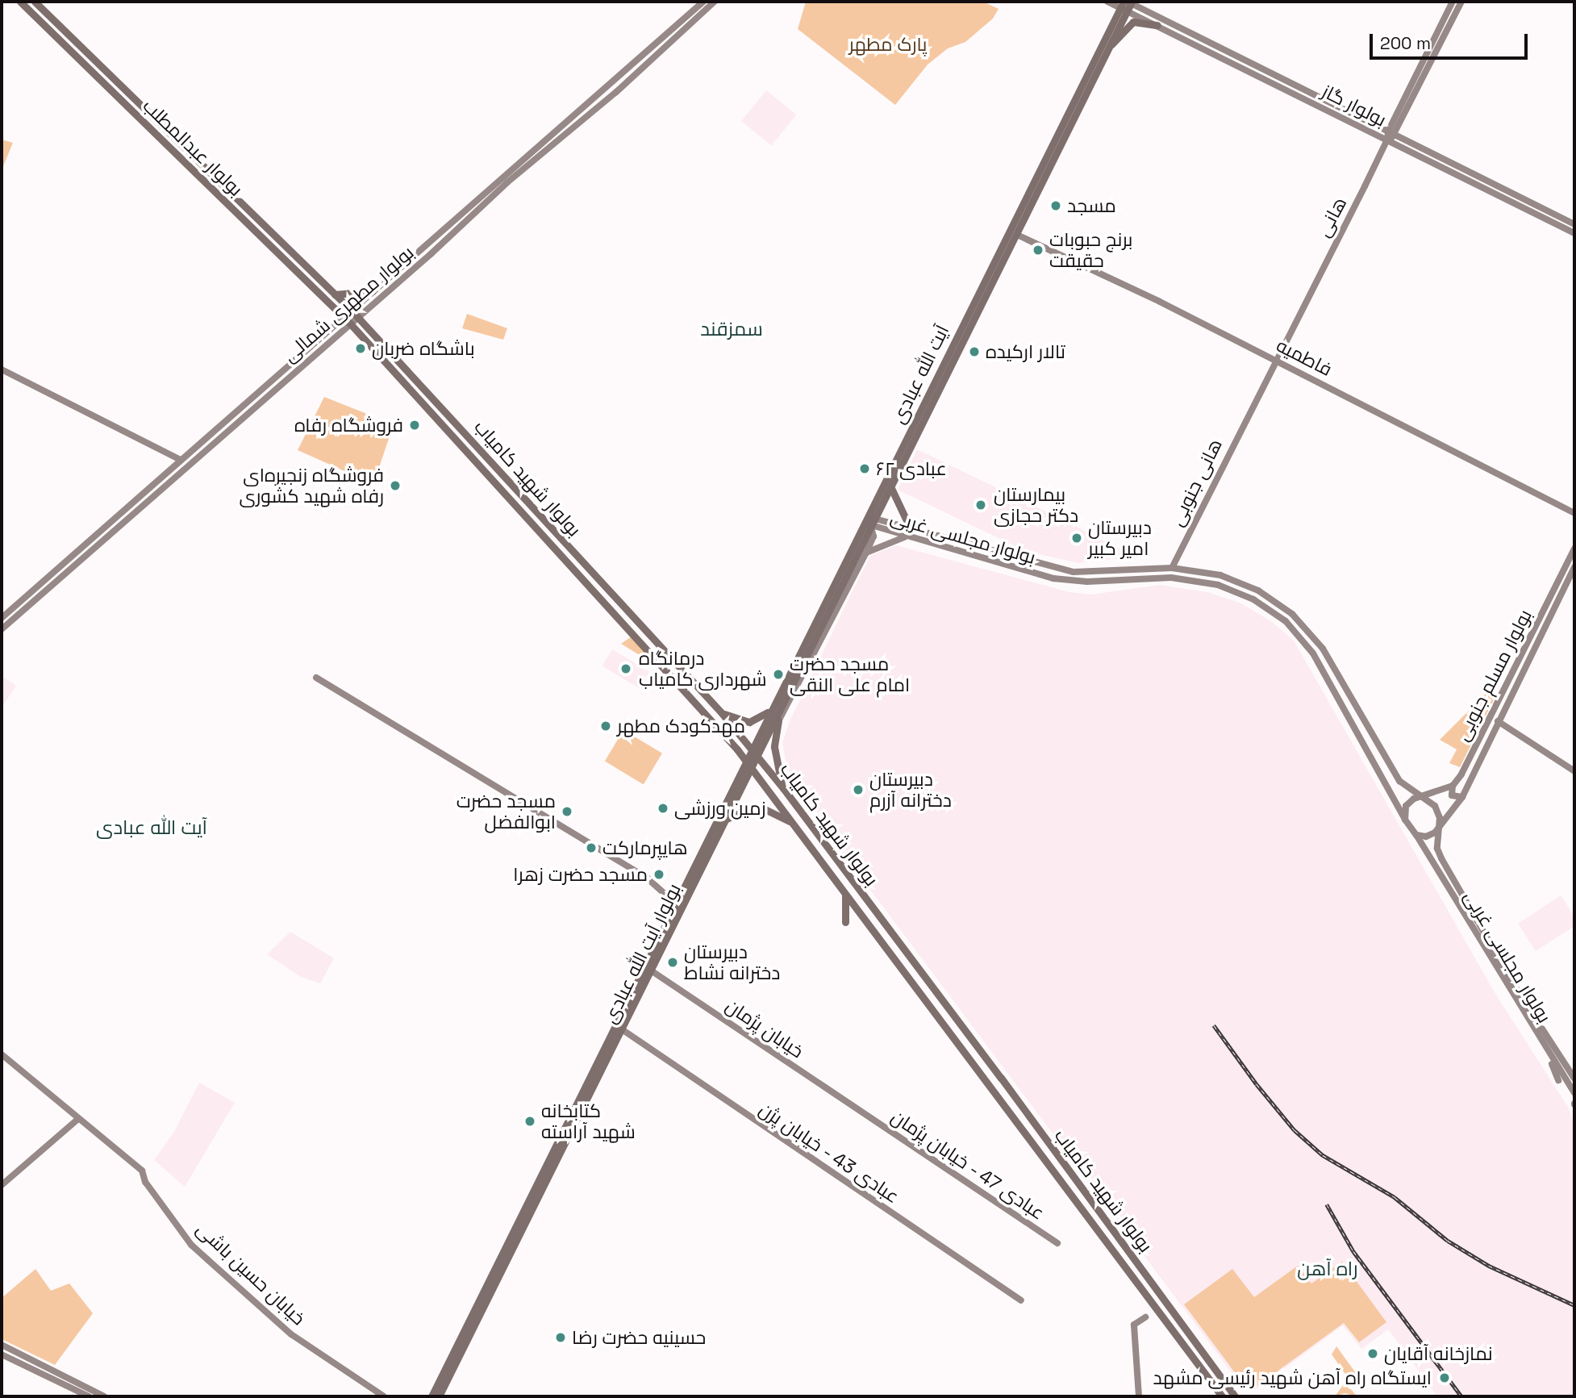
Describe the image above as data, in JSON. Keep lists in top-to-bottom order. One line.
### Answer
{"streets":{"main road":["بولوار گاز","بولوار عبدالمطلب","هانی","بولوار مطهری شمالی","فاطمیه","آیت الله عبادی","بولوار شهید کامیاب","هانی جنوبی","بولوار مجلسی غربی","بولوار مسلم جنوبی","بولوار آیت الله عبادی","خیابان پژمان","عبادی 43 - خیابان پژن","عبادی 47 - خیابان پژمان","خیابان حسین باشی"]},"crossings":[["بولوار گاز","هانی"],["بولوار گاز","آیت الله عبادی"],["بولوار عبدالمطلب","بولوار مطهری شمالی"],["بولوار عبدالمطلب","بولوار شهید کامیاب"],["هانی","فاطمیه"],["هانی","هانی جنوبی"],["بولوار مطهری شمالی","بولوار شهید کامیاب"],["فاطمیه","آیت الله عبادی"],["فاطمیه","هانی جنوبی"],["آیت الله عبادی","بولوار شهید کامیاب"],["آیت الله عبادی","بولوار مجلسی غربی"],["آیت الله عبادی","بولوار آیت الله عبادی"],["بولوار شهید کامیاب","بولوار آیت الله عبادی"],["هانی جنوبی","بولوار مجلسی غربی"],["بولوار مجلسی غربی","بولوار مسلم جنوبی"],["بولوار مجلسی غربی","بولوار آیت الله عبادی"],["بولوار آیت الله عبادی","خیابان پژمان"],["بولوار آیت الله عبادی","عبادی 43 - خیابان پژن"],["خیابان پژمان","عبادی 47 - خیابان پژمان"]],"districts":["سمزقند","آیت الله عبادی","راه آهن"],"parks":["پارک مطهر"],"places":["مسجد","برنج حبوبات حقیقت","باشگاه ضربان","تالار ارکیده","فروشگاه رفاه","عبادی ۶۲","فروشگاه زنجیره‌ای رفاه شهید کشوری","بیمارستان دکتر حجازی","دبیرستان امیر کبیر","درمانگاه شهرداری کامیاب","مسجد حضرت امام علی النقی","مهدکودک مطهر","دبیرستان دخترانه آزرم","زمین ورزشی","مسجد حضرت ابوالفضل","هایپرمارکت","مسجد حضرت زهرا","دبیرستان دخترانه نشاط","کتابخانه شهید آراسته","حسینیه حضرت رضا","نمازخانه آقایان","ایستگاه راه آهن شهید رئیسی مشهد"],"scale_bar":"200 m"}
